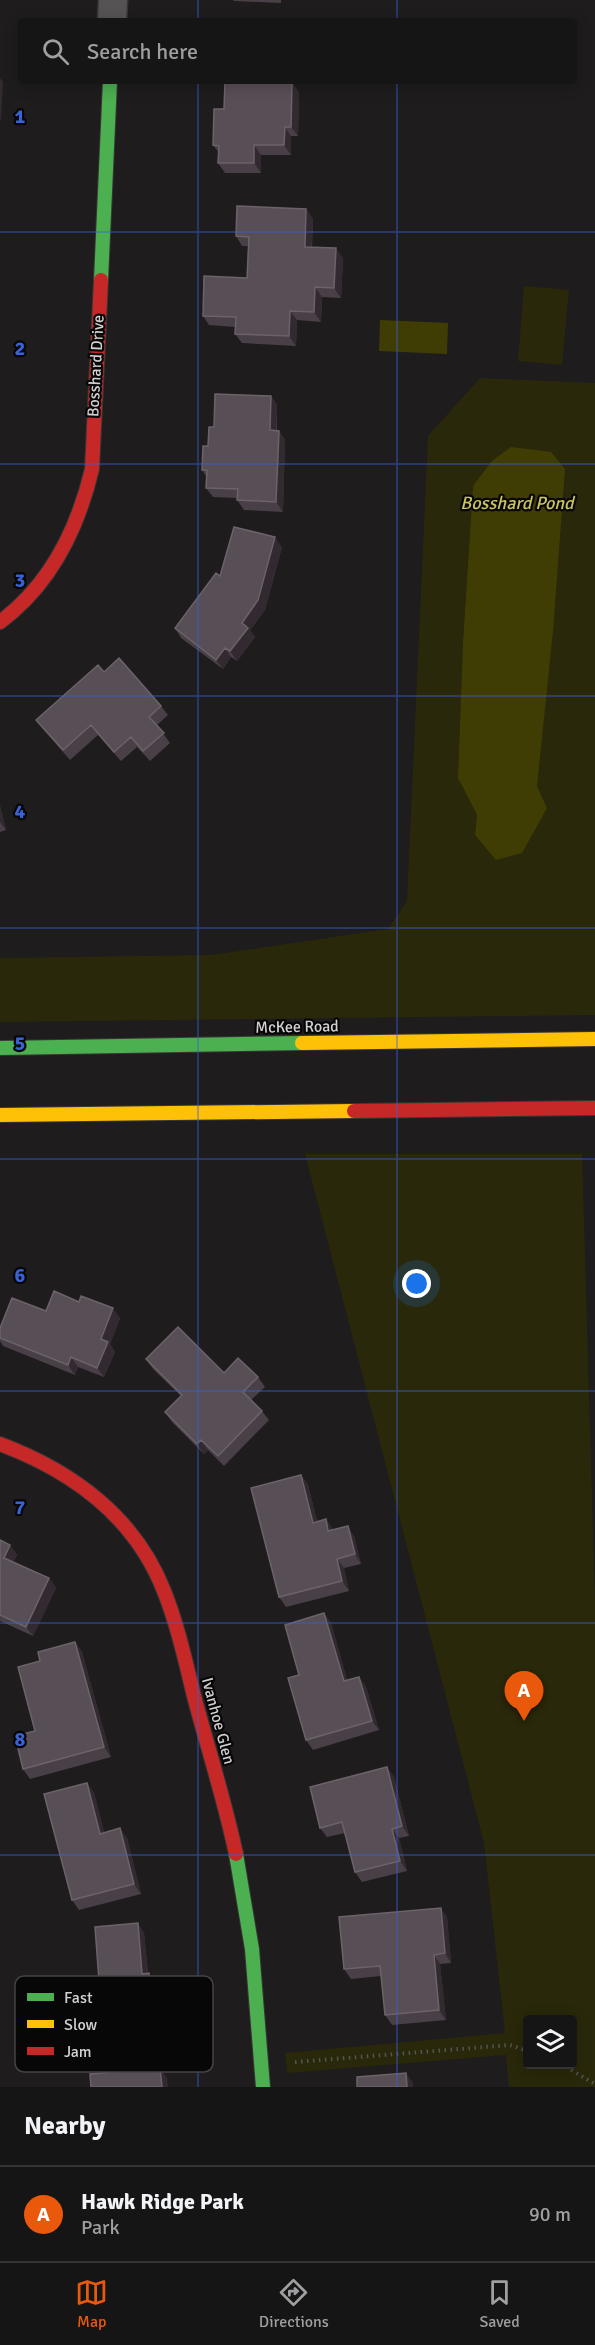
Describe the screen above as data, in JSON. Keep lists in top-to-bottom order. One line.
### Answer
{"streets":{"street":["Bosshard Drive","McKee Road","Ivanhoe Glen"]},"water":["Bosshard Pond"],"legend":["Fast","Slow","Jam"],"page":{"search":"Search here","pins":"A","heading":"Nearby","list":[{"mark":"A","name":"Hawk Ridge Park","note":"Park","value":"90 m"}],"nav":["Map","Directions","Saved"]},"grid":{"rows":["1","2","3","4","5","6","7","8"]}}
